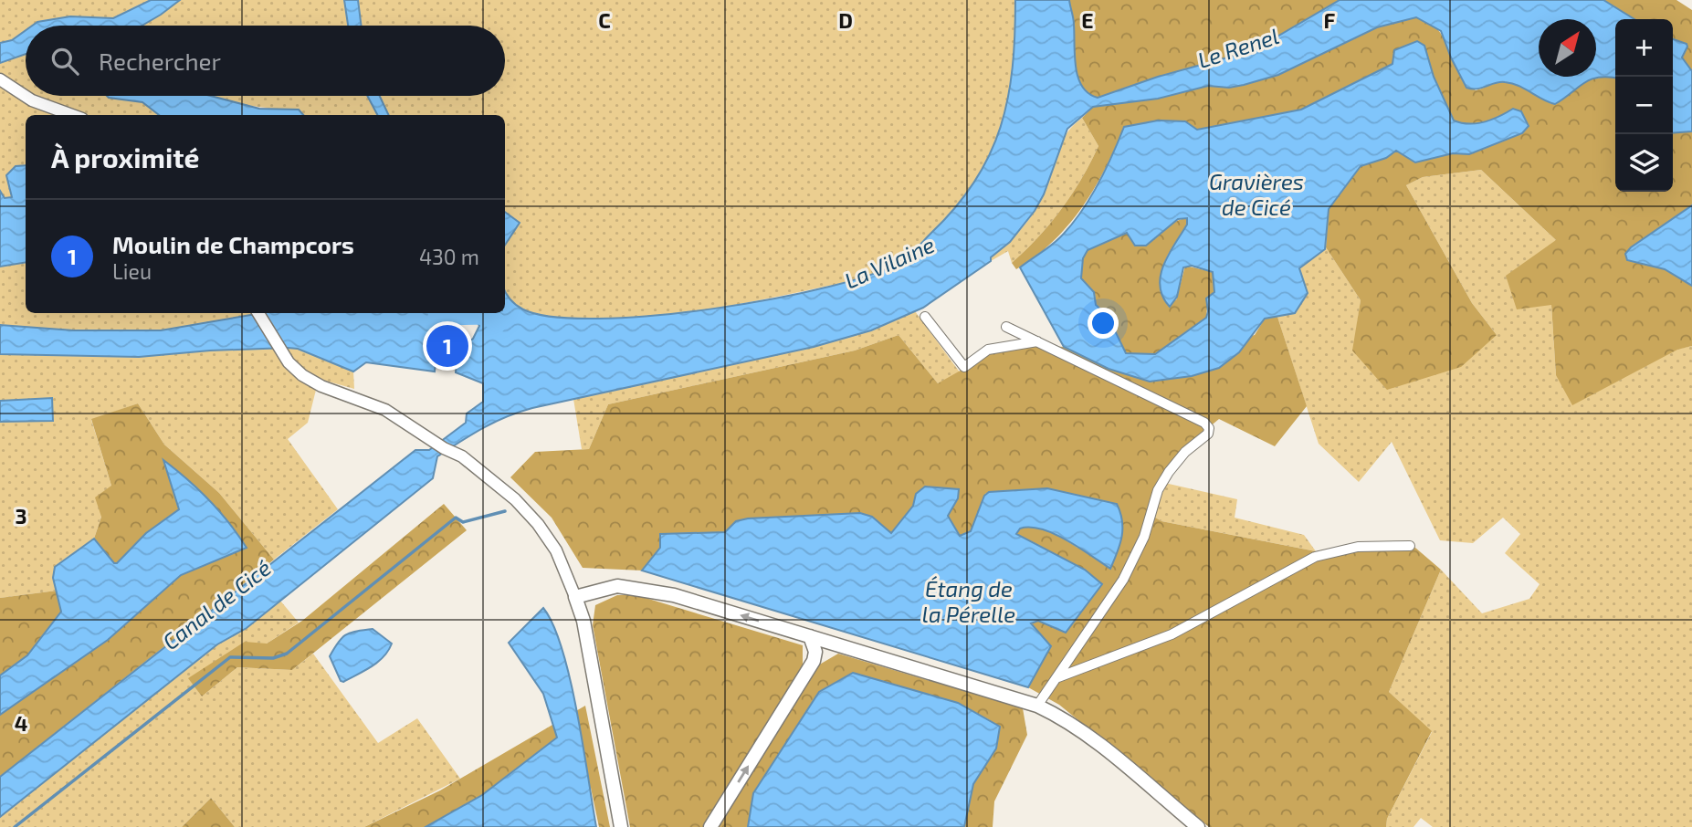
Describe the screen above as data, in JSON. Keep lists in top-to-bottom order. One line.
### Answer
{"water":["Le Renel","Gravières de Cicé","La Vilaine","Étang de la Pérelle","Canal de Cicé"],"north":"top right","page":{"map_buttons":["+","−"],"search":"Rechercher","heading":"À proximité","list":[{"mark":"1","name":"Moulin de Champcors","note":"Lieu","value":"430 m"}],"pins":"1"},"grid":{"columns":["C","D","E","F"],"rows":["3","4"]}}
